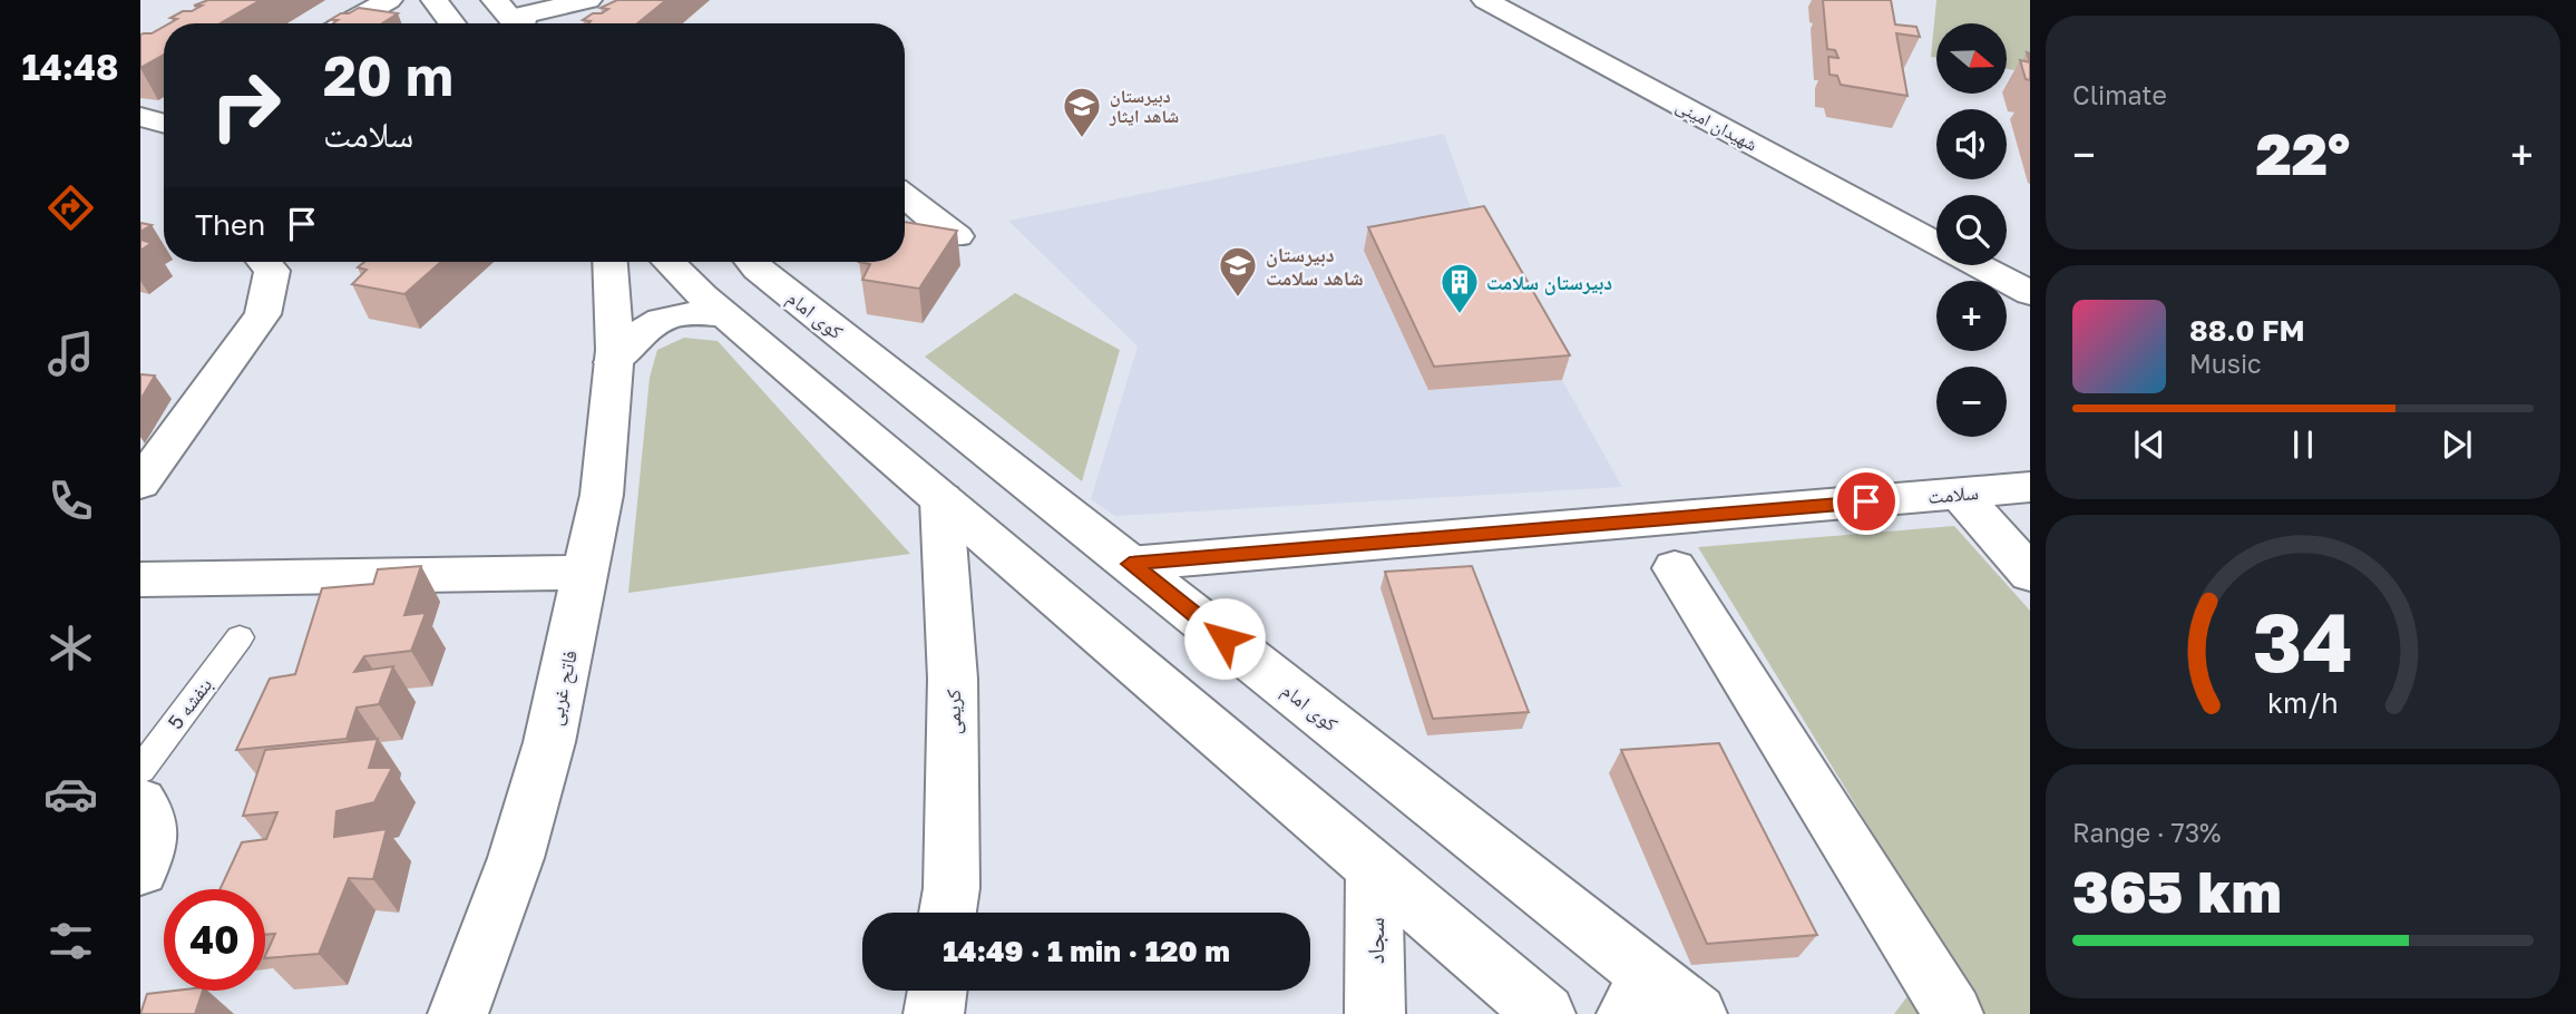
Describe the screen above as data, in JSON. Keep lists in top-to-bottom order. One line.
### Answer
{"streets":{"street":["شهیدان امینی","کوی امام","سلامت","فاتح غربی","کریمی","سجاد"],"lane":["بنفشه 5"]},"crossings":[["کوی امام","سلامت"]],"places":{"school or university":["دبیرستان شاهد ایثار","دبیرستان شاهد سلامت"],"building":["دبیرستان سلامت"]},"north":"right","page":{"tabs":"14:48","tile":["Climate",["Range · 73%","365 km"]],"map_buttons":["+","−"],"turn":["20 m","سلامت"],"heat":["−","22°","+"],"then":"Then","song":["88.0 FM","Music"],"limit":"40","trip":"14:49 · 1 min · 120 m","gauge":["34","km/h"]}}
